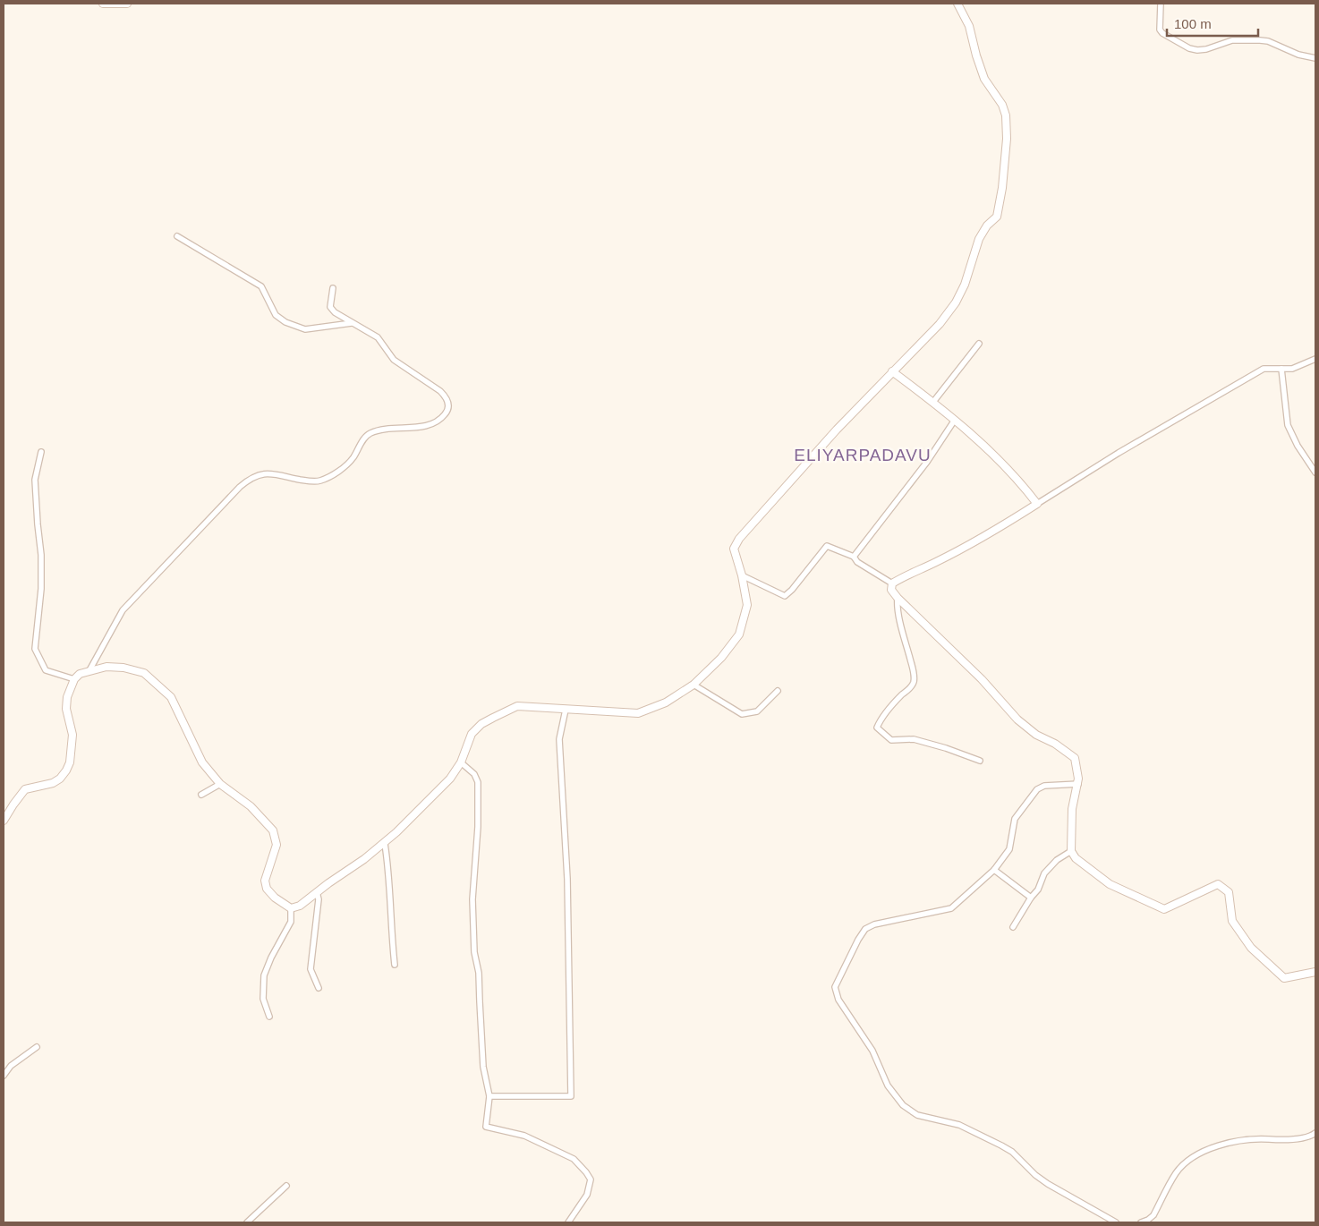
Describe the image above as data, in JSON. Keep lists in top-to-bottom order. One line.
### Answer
{"districts":["ELIYARPADAVU"],"scale_bar":"100 m"}
